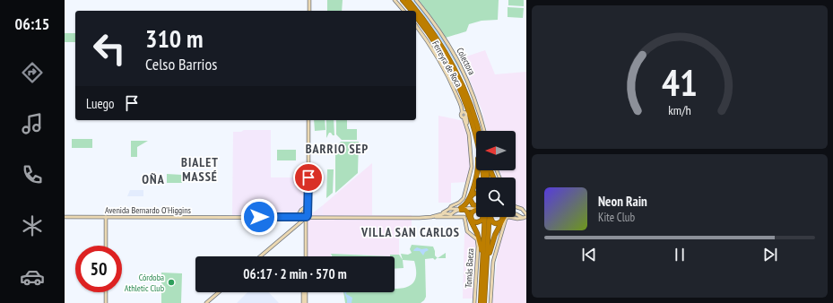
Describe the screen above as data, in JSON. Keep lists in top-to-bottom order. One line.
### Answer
{"streets":{"main road":["Colectora","Ferreyra de Roca","Avenida Bernardo O'Higgins","Tomás Baeza"]},"crossings":[["Ferreyra de Roca","Avenida Bernardo O'Higgins"],["Ferreyra de Roca","Tomás Baeza"],["Avenida Bernardo O'Higgins","Tomás Baeza"]],"districts":["BARRIO SEP","BIALET MASSÉ","OÑA","VILLA SAN CARLOS"],"places":["Córdoba Athletic Club"],"north":"left","page":{"tabs":"06:15","turn":["310 m","Celso Barrios"],"then":"Luego","song":["Neon Rain","Kite Club"],"limit":"50","trip":"06:17 · 2 min · 570 m","gauge":["41","km/h"]}}
